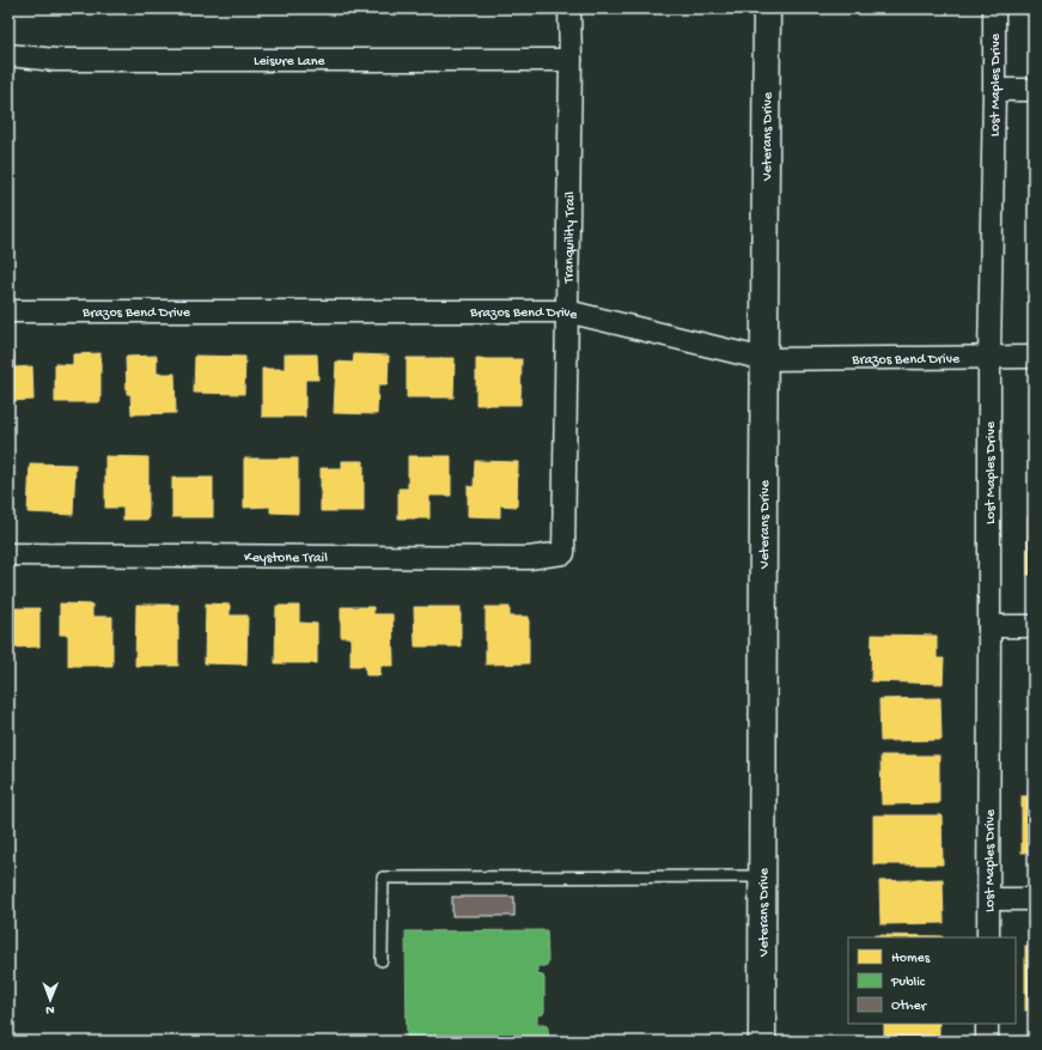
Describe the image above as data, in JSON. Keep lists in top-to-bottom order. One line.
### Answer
{"streets":{"street":["Leisure Lane","Lost Maples Drive","Veterans Drive","Tranquility Trail","Brazos Bend Drive","Keystone Trail"]},"crossings":[["Leisure Lane","Tranquility Trail"],["Lost Maples Drive","Brazos Bend Drive"],["Veterans Drive","Brazos Bend Drive"],["Tranquility Trail","Brazos Bend Drive"],["Tranquility Trail","Keystone Trail"]],"legend":["Homes","Public","Other"],"north":"bottom"}
